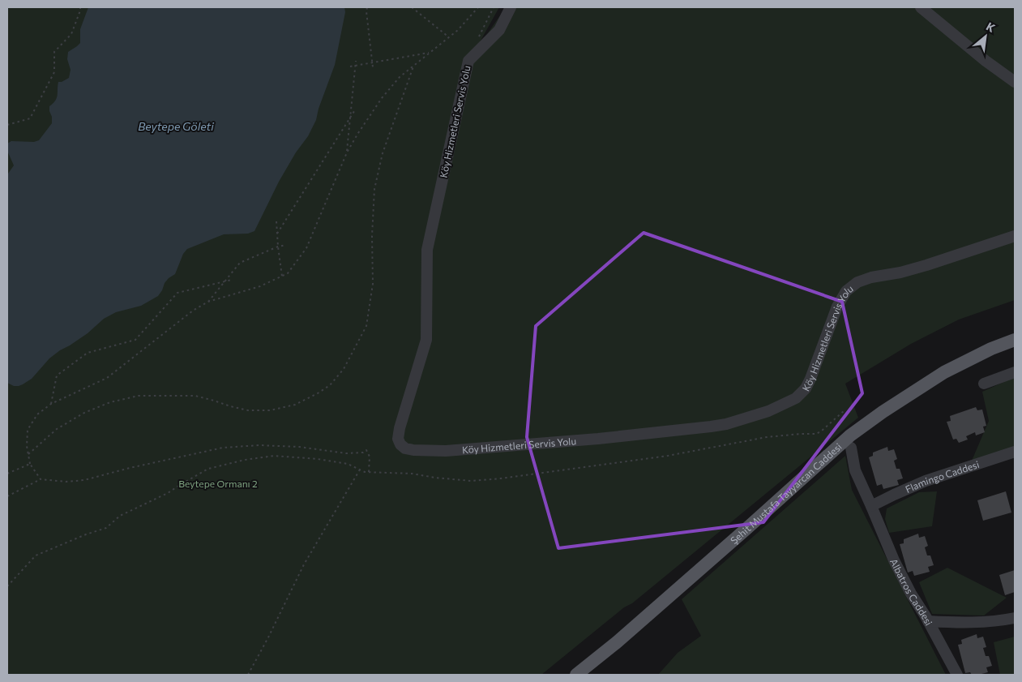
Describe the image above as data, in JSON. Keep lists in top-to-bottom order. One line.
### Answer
{"streets":{"main road":["Şehit Mustafa Tayyarcan Caddesi"],"street":["Köy Hizmetleri Servis Yolu","Flamingo Caddesi","Albatros Caddesi"]},"crossings":[["Flamingo Caddesi","Albatros Caddesi"]],"water":["Beytepe Göleti"],"parks":["Beytepe Ormanı 2"],"north":"top right"}
